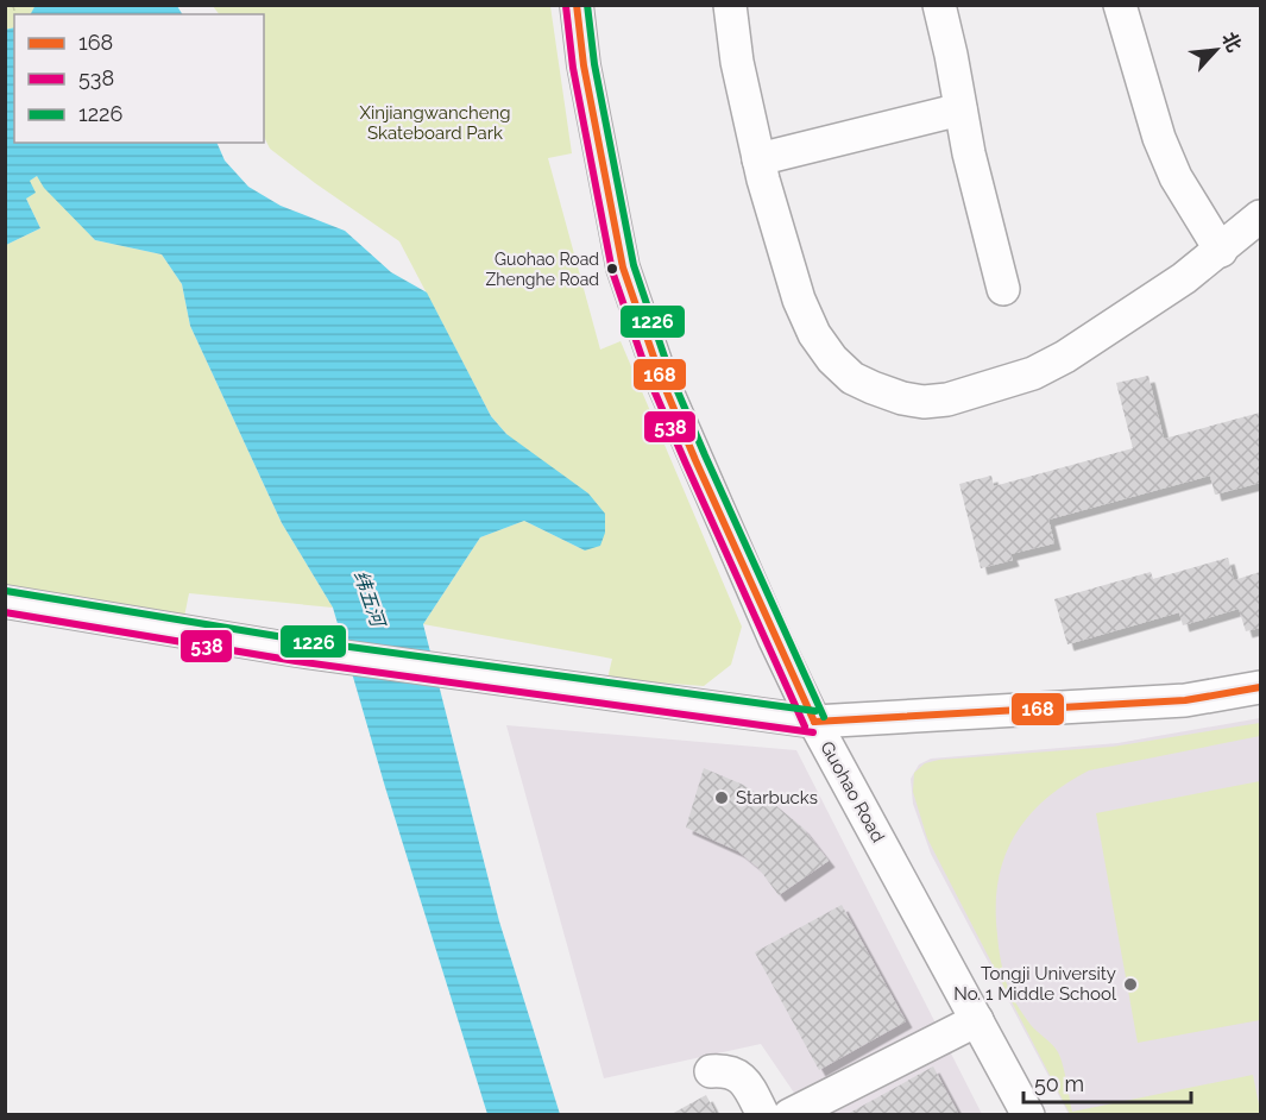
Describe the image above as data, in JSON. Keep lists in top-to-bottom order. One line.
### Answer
{"streets":{"street":["Guohao Road"]},"water":["纬五河"],"parks":["Xinjiangwancheng Skateboard Park"],"places":["Guohao Road Zhenghe Road","Starbucks","Tongji University No. 1 Middle School"],"lines":["transit line 168","transit line 1226","transit line 538"],"legend":["168","538","1226"],"scale_bar":"50 m","north":"top right"}
